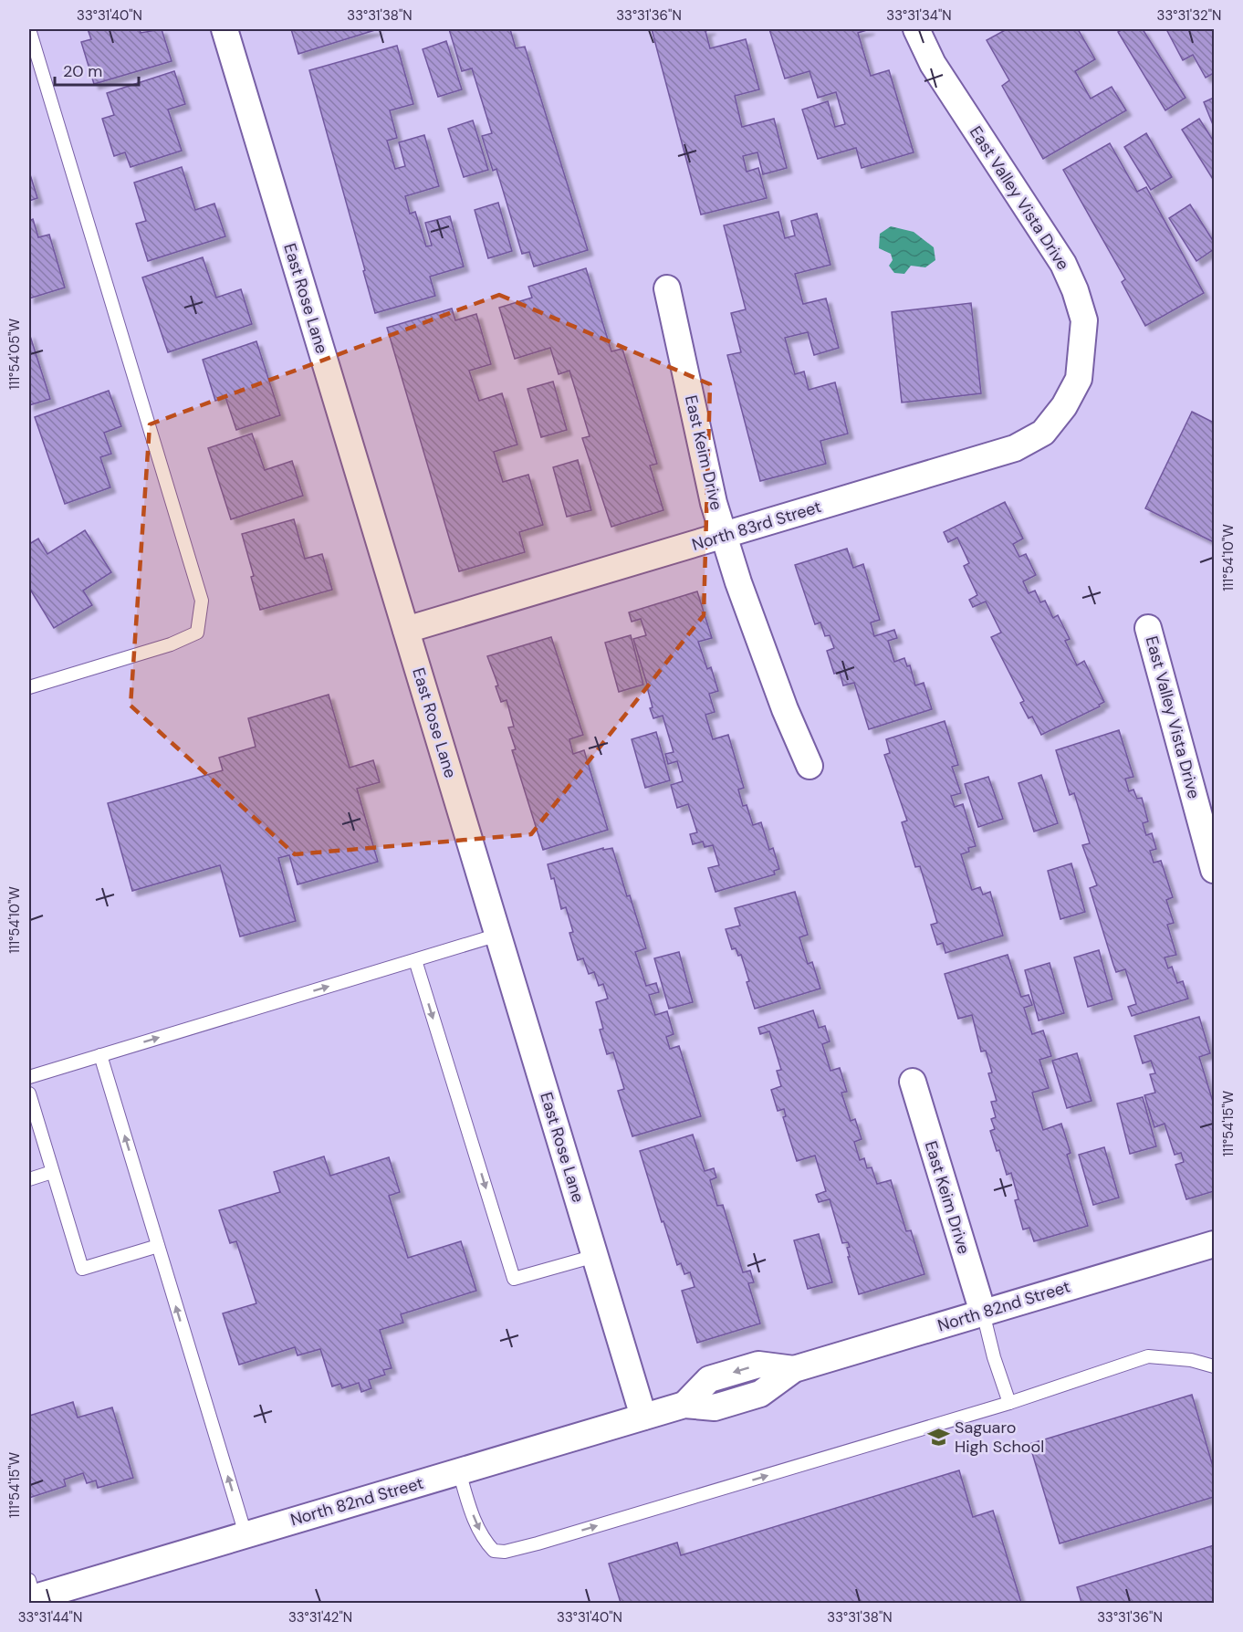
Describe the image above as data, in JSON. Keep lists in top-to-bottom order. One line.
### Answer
{"streets":{"street":["East Valley Vista Drive","East Rose Lane","East Keim Drive","North 83rd Street","North 82nd Street"]},"crossings":[["East Valley Vista Drive","North 83rd Street"],["East Rose Lane","North 83rd Street"],["East Rose Lane","North 82nd Street"],["East Keim Drive","North 83rd Street"],["East Keim Drive","North 82nd Street"]],"places":{"school or university":["Saguaro High School"]},"scale_bar":"20 m","coordinates":["33°31'40\"N","33°31'38\"N","33°31'36\"N","33°31'34\"N","33°31'32\"N","111°54'05\"W","111°54'10\"W","111°54'15\"W","33°31'44\"N","33°31'42\"N"]}
